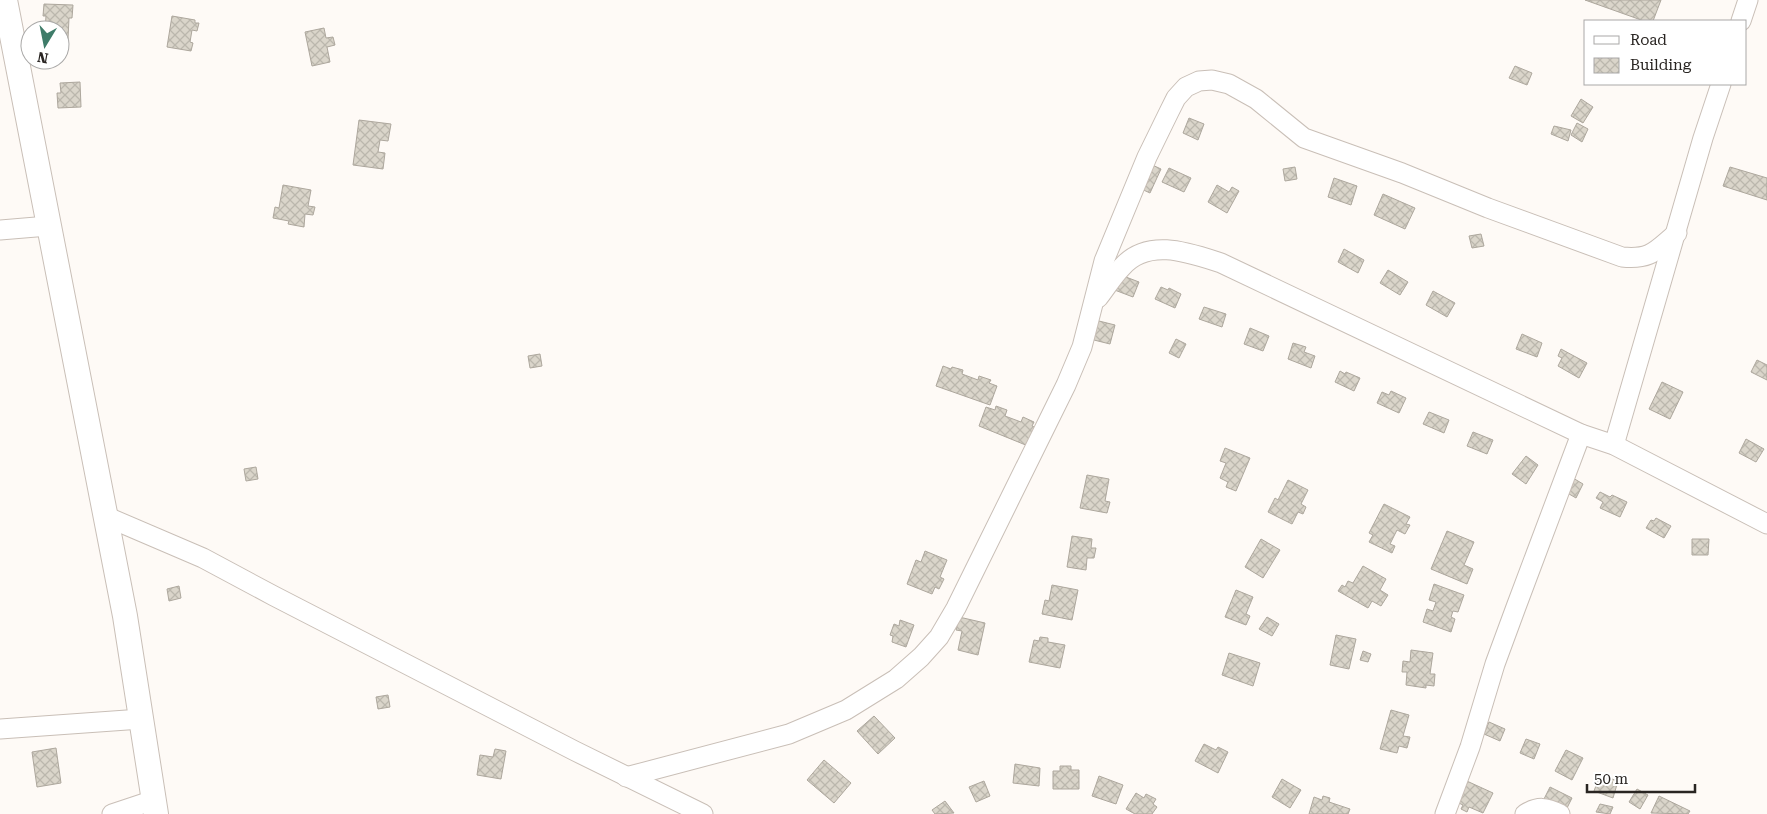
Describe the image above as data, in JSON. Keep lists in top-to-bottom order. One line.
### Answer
{"legend":["Road","Building"],"scale_bar":"50 m","north":"bottom"}
